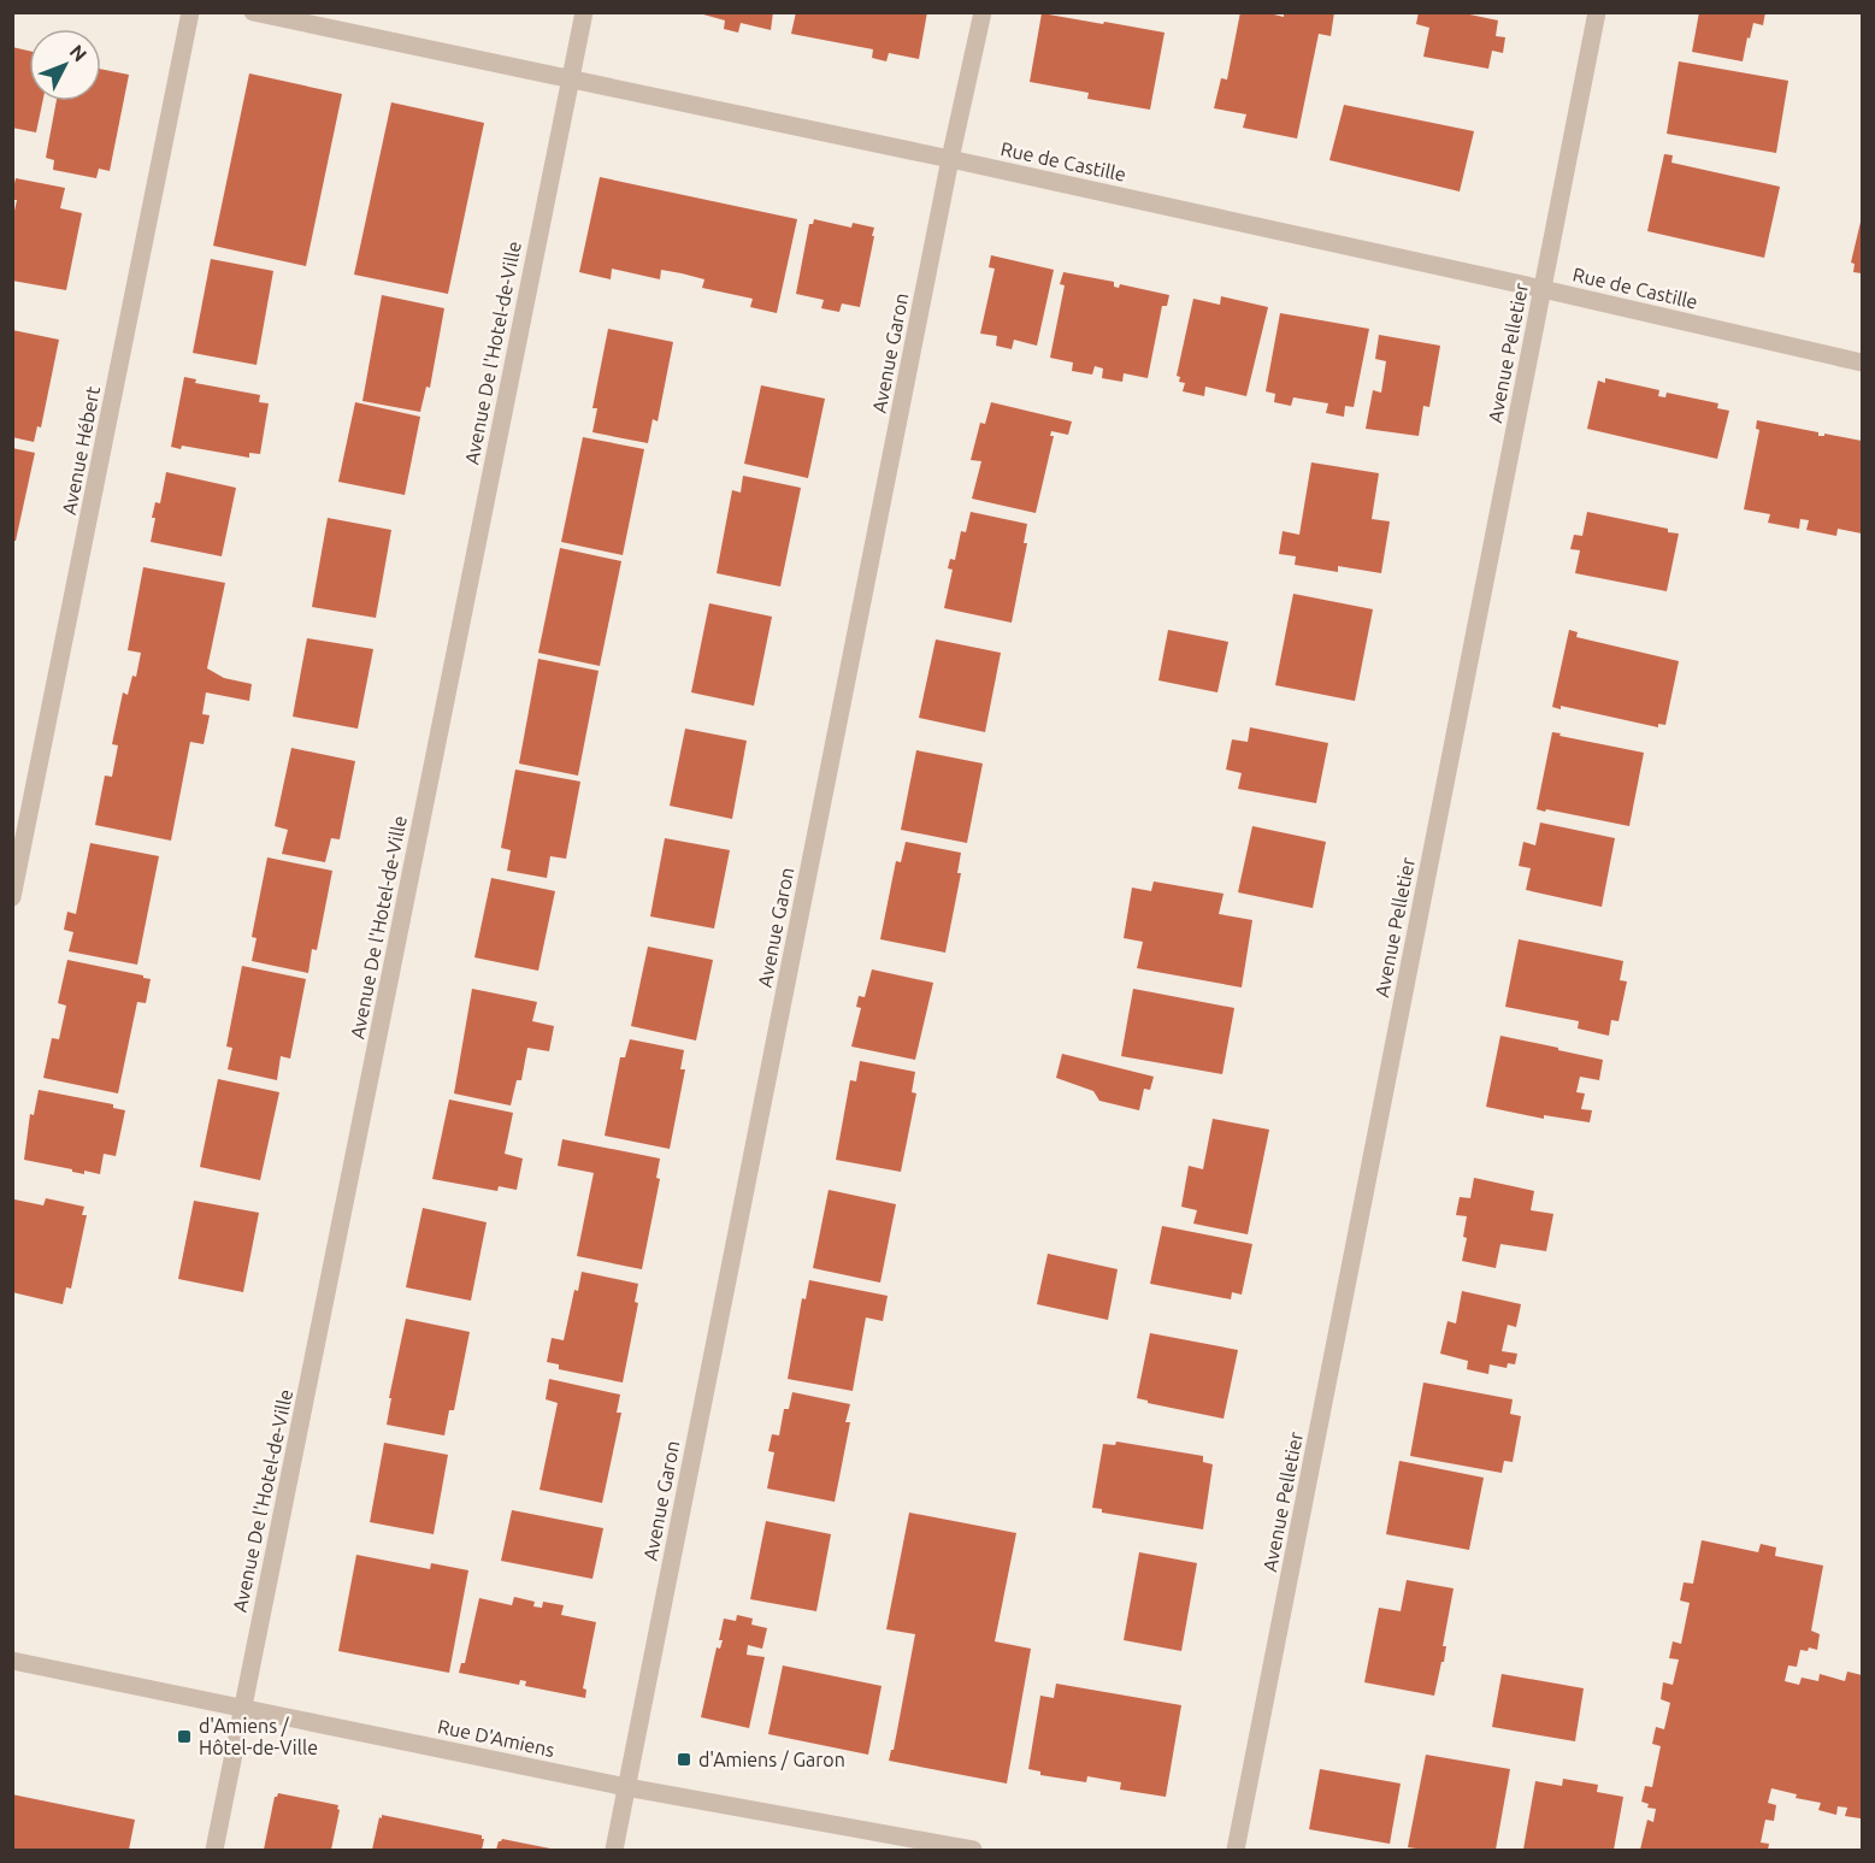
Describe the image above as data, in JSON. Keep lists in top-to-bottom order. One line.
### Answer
{"streets":{"street":["Rue de Castille","Avenue De l'Hotel-de-Ville","Avenue Garon","Avenue Pelletier","Avenue Hébert","Rue D'Amiens"]},"crossings":[["Rue de Castille","Avenue De l'Hotel-de-Ville"],["Rue de Castille","Avenue Garon"],["Rue de Castille","Avenue Pelletier"],["Avenue De l'Hotel-de-Ville","Rue D'Amiens"],["Avenue Garon","Rue D'Amiens"]],"places":{"transit":["d'Amiens / Hôtel-de-Ville","d'Amiens / Garon"]},"north":"top right"}
